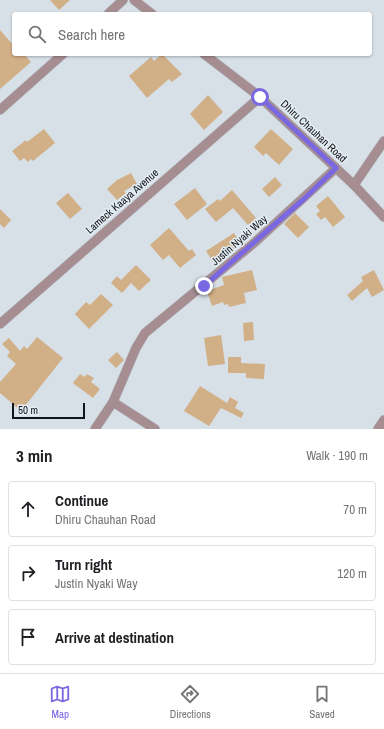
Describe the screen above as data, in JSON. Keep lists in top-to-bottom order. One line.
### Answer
{"streets":{"street":["Dhiru Chauhan Road","Lameck Kaaya Avenue","Justin Nyaki Way"]},"crossings":[["Dhiru Chauhan Road","Lameck Kaaya Avenue"],["Dhiru Chauhan Road","Justin Nyaki Way"]],"scale_bar":"50 m","page":{"search":"Search here","scale":"50 m","heading":["3 min","Walk · 190 m"],"list":[["Continue","Dhiru Chauhan Road","70 m"],["Turn right","Justin Nyaki Way","120 m"],"Arrive at destination"],"nav":["Map","Directions","Saved"]}}
